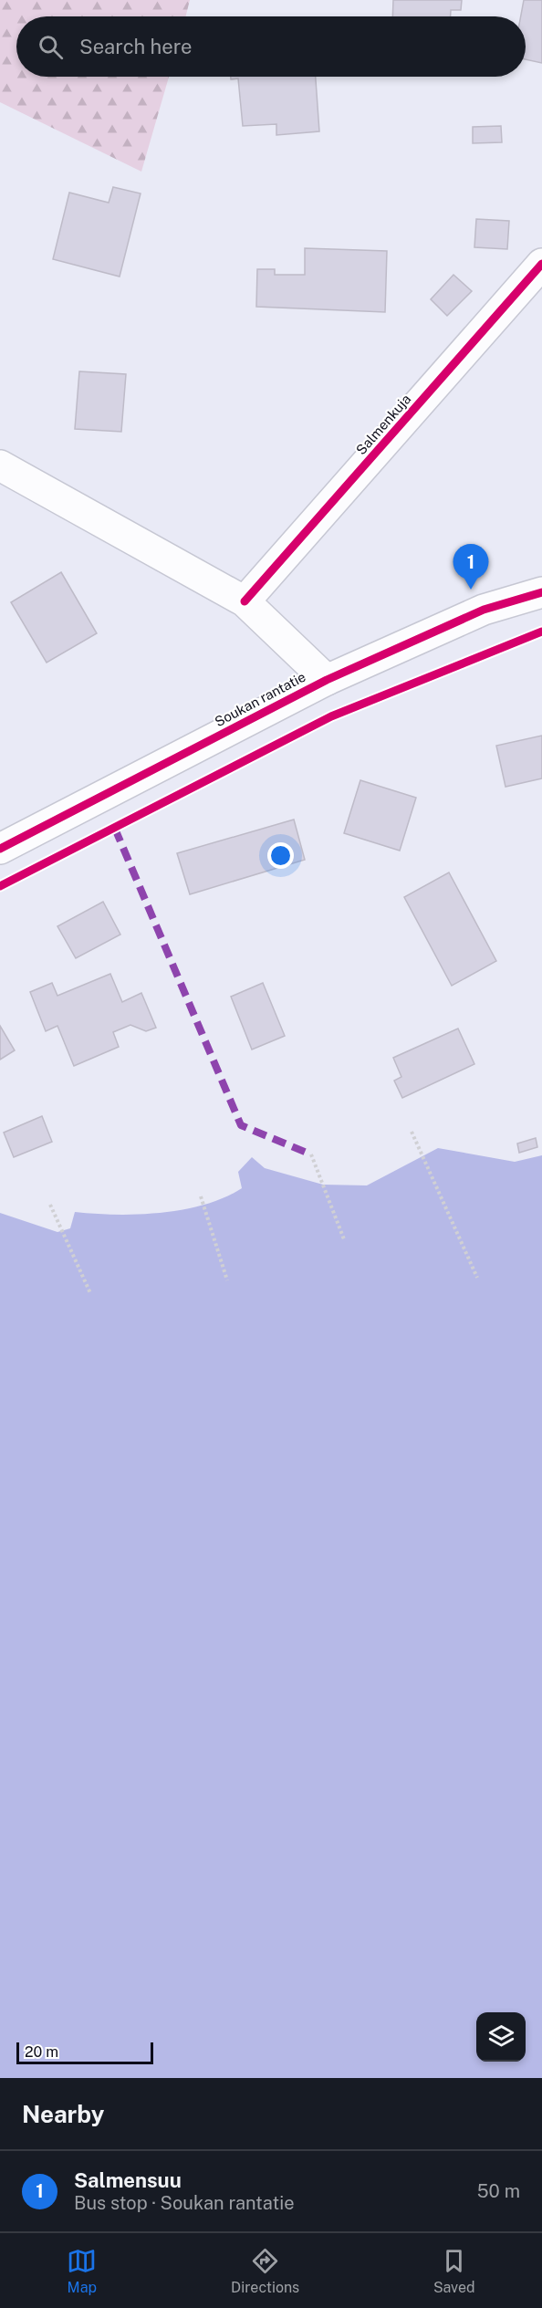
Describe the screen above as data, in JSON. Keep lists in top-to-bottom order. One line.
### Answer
{"streets":{"street":["Salmenkuja","Soukan rantatie"]},"scale_bar":"20 m","page":{"search":"Search here","pins":"1","scale":"20 m","heading":"Nearby","list":[{"mark":"1","name":"Salmensuu","note":"Bus stop · Soukan rantatie","value":"50 m"}],"nav":["Map","Directions","Saved"]}}
